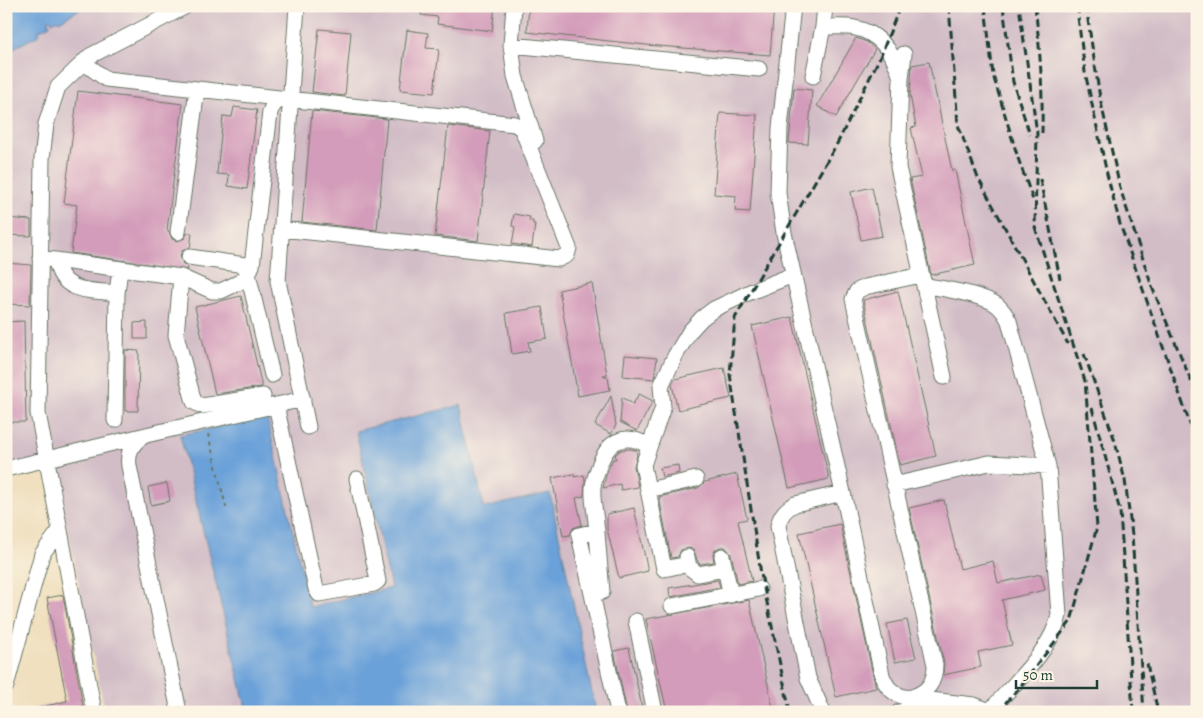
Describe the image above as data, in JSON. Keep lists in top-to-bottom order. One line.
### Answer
{"scale_bar":"50 m"}
